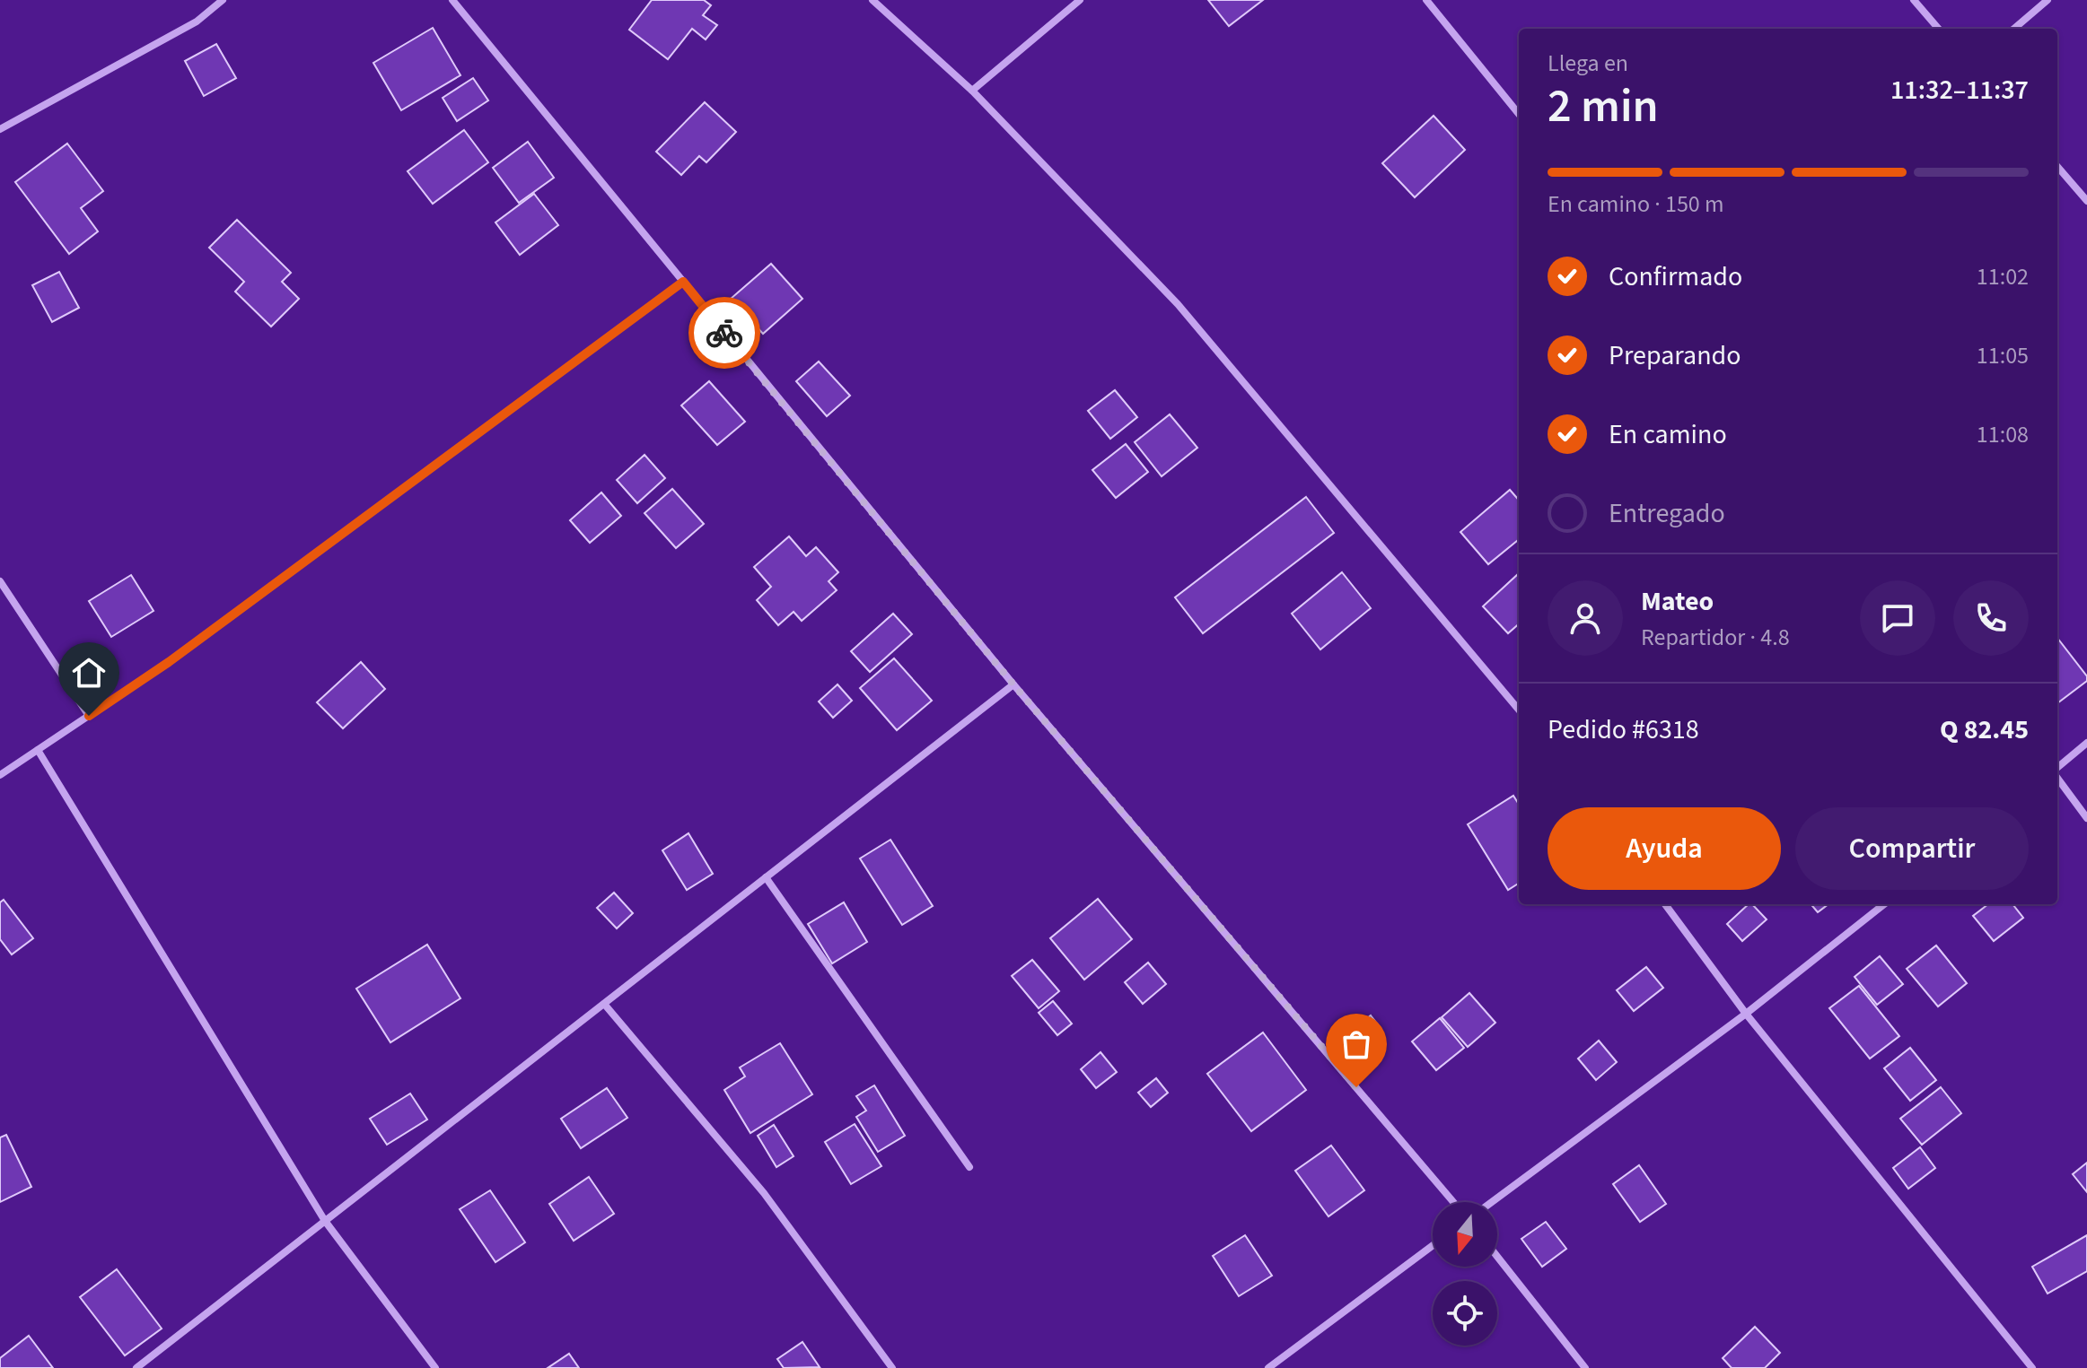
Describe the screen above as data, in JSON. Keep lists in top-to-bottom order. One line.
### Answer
{"north":"bottom","page":{"heading":["2 min","Llega en","11:32–11:37"],"panel":["Mateo","Repartidor · 4.8","Pedido #6318","Q 82.45"],"bar":"En camino · 150 m","list":[["Confirmado","11:02"],["Preparando","11:05"],["En camino","11:08"],"Entregado"],"buttons":["Ayuda","Compartir"]}}
